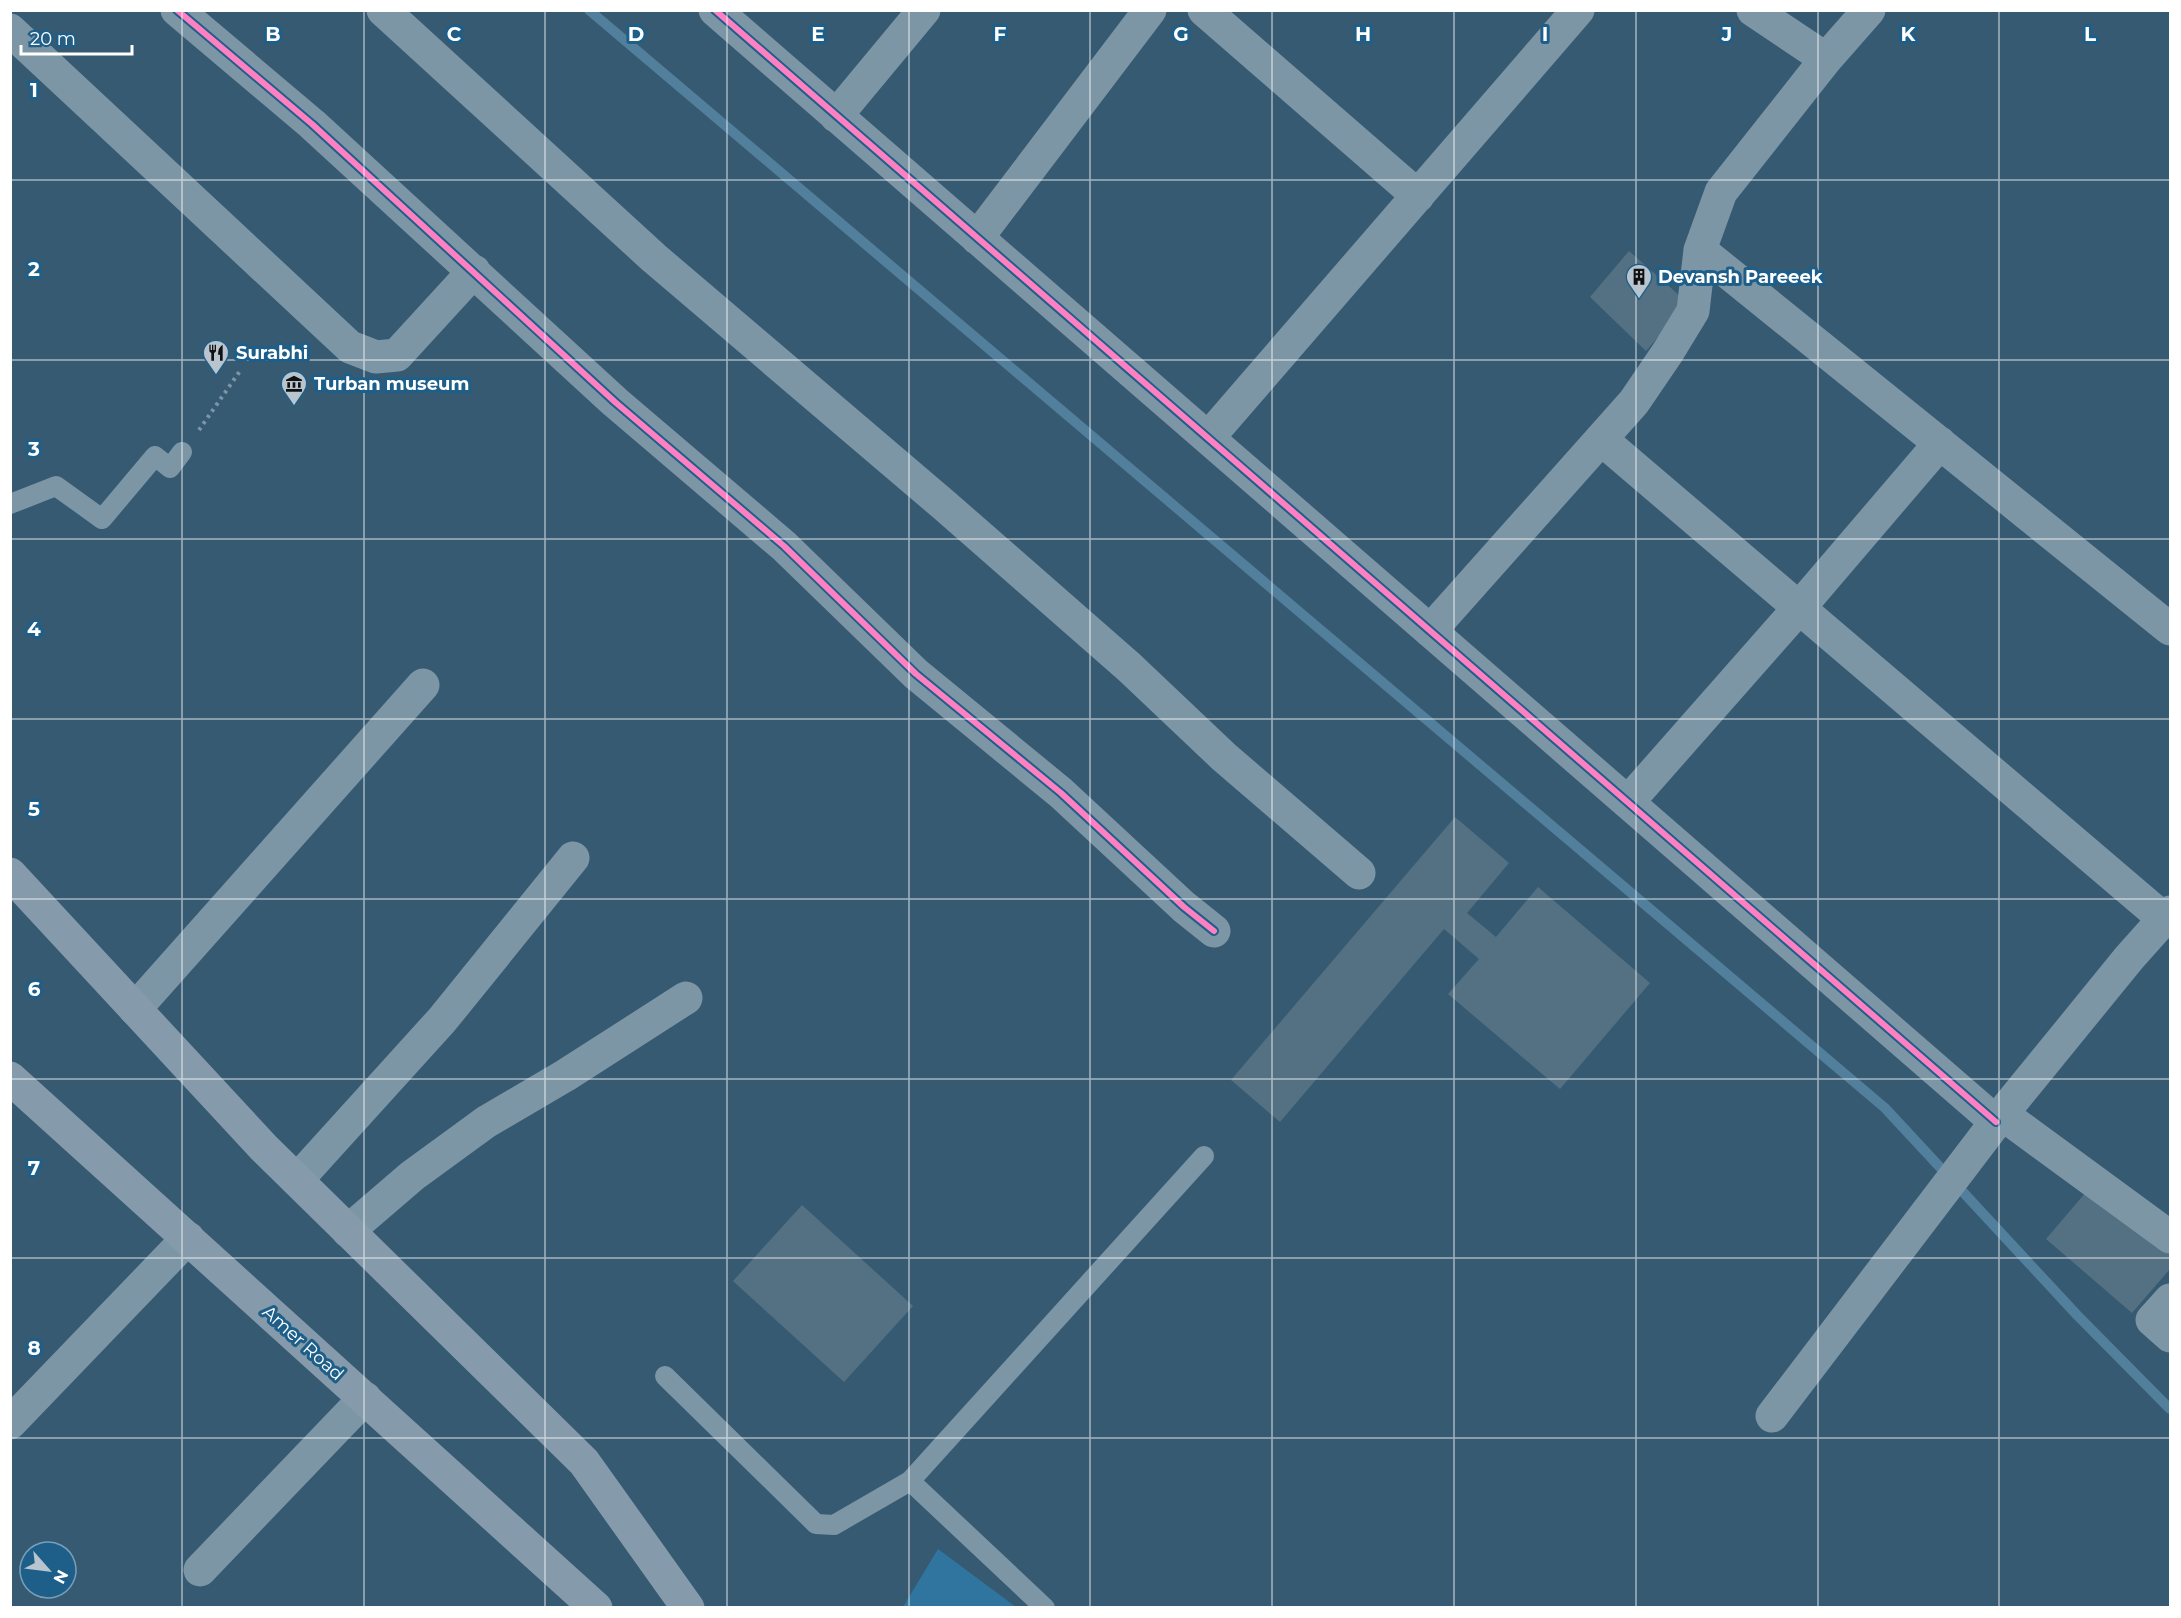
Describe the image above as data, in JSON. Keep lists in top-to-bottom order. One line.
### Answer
{"streets":{"main road":["Amer Road"]},"places":{"building":["Devansh Pareeek"],"restaurant":["Surabhi"],"museum":["Turban museum"]},"scale_bar":"20 m","north":"bottom right","grid":{"columns":["B","C","D","E","F","G","H","I","J","K","L"],"rows":["1","2","3","4","5","6","7","8"]}}
